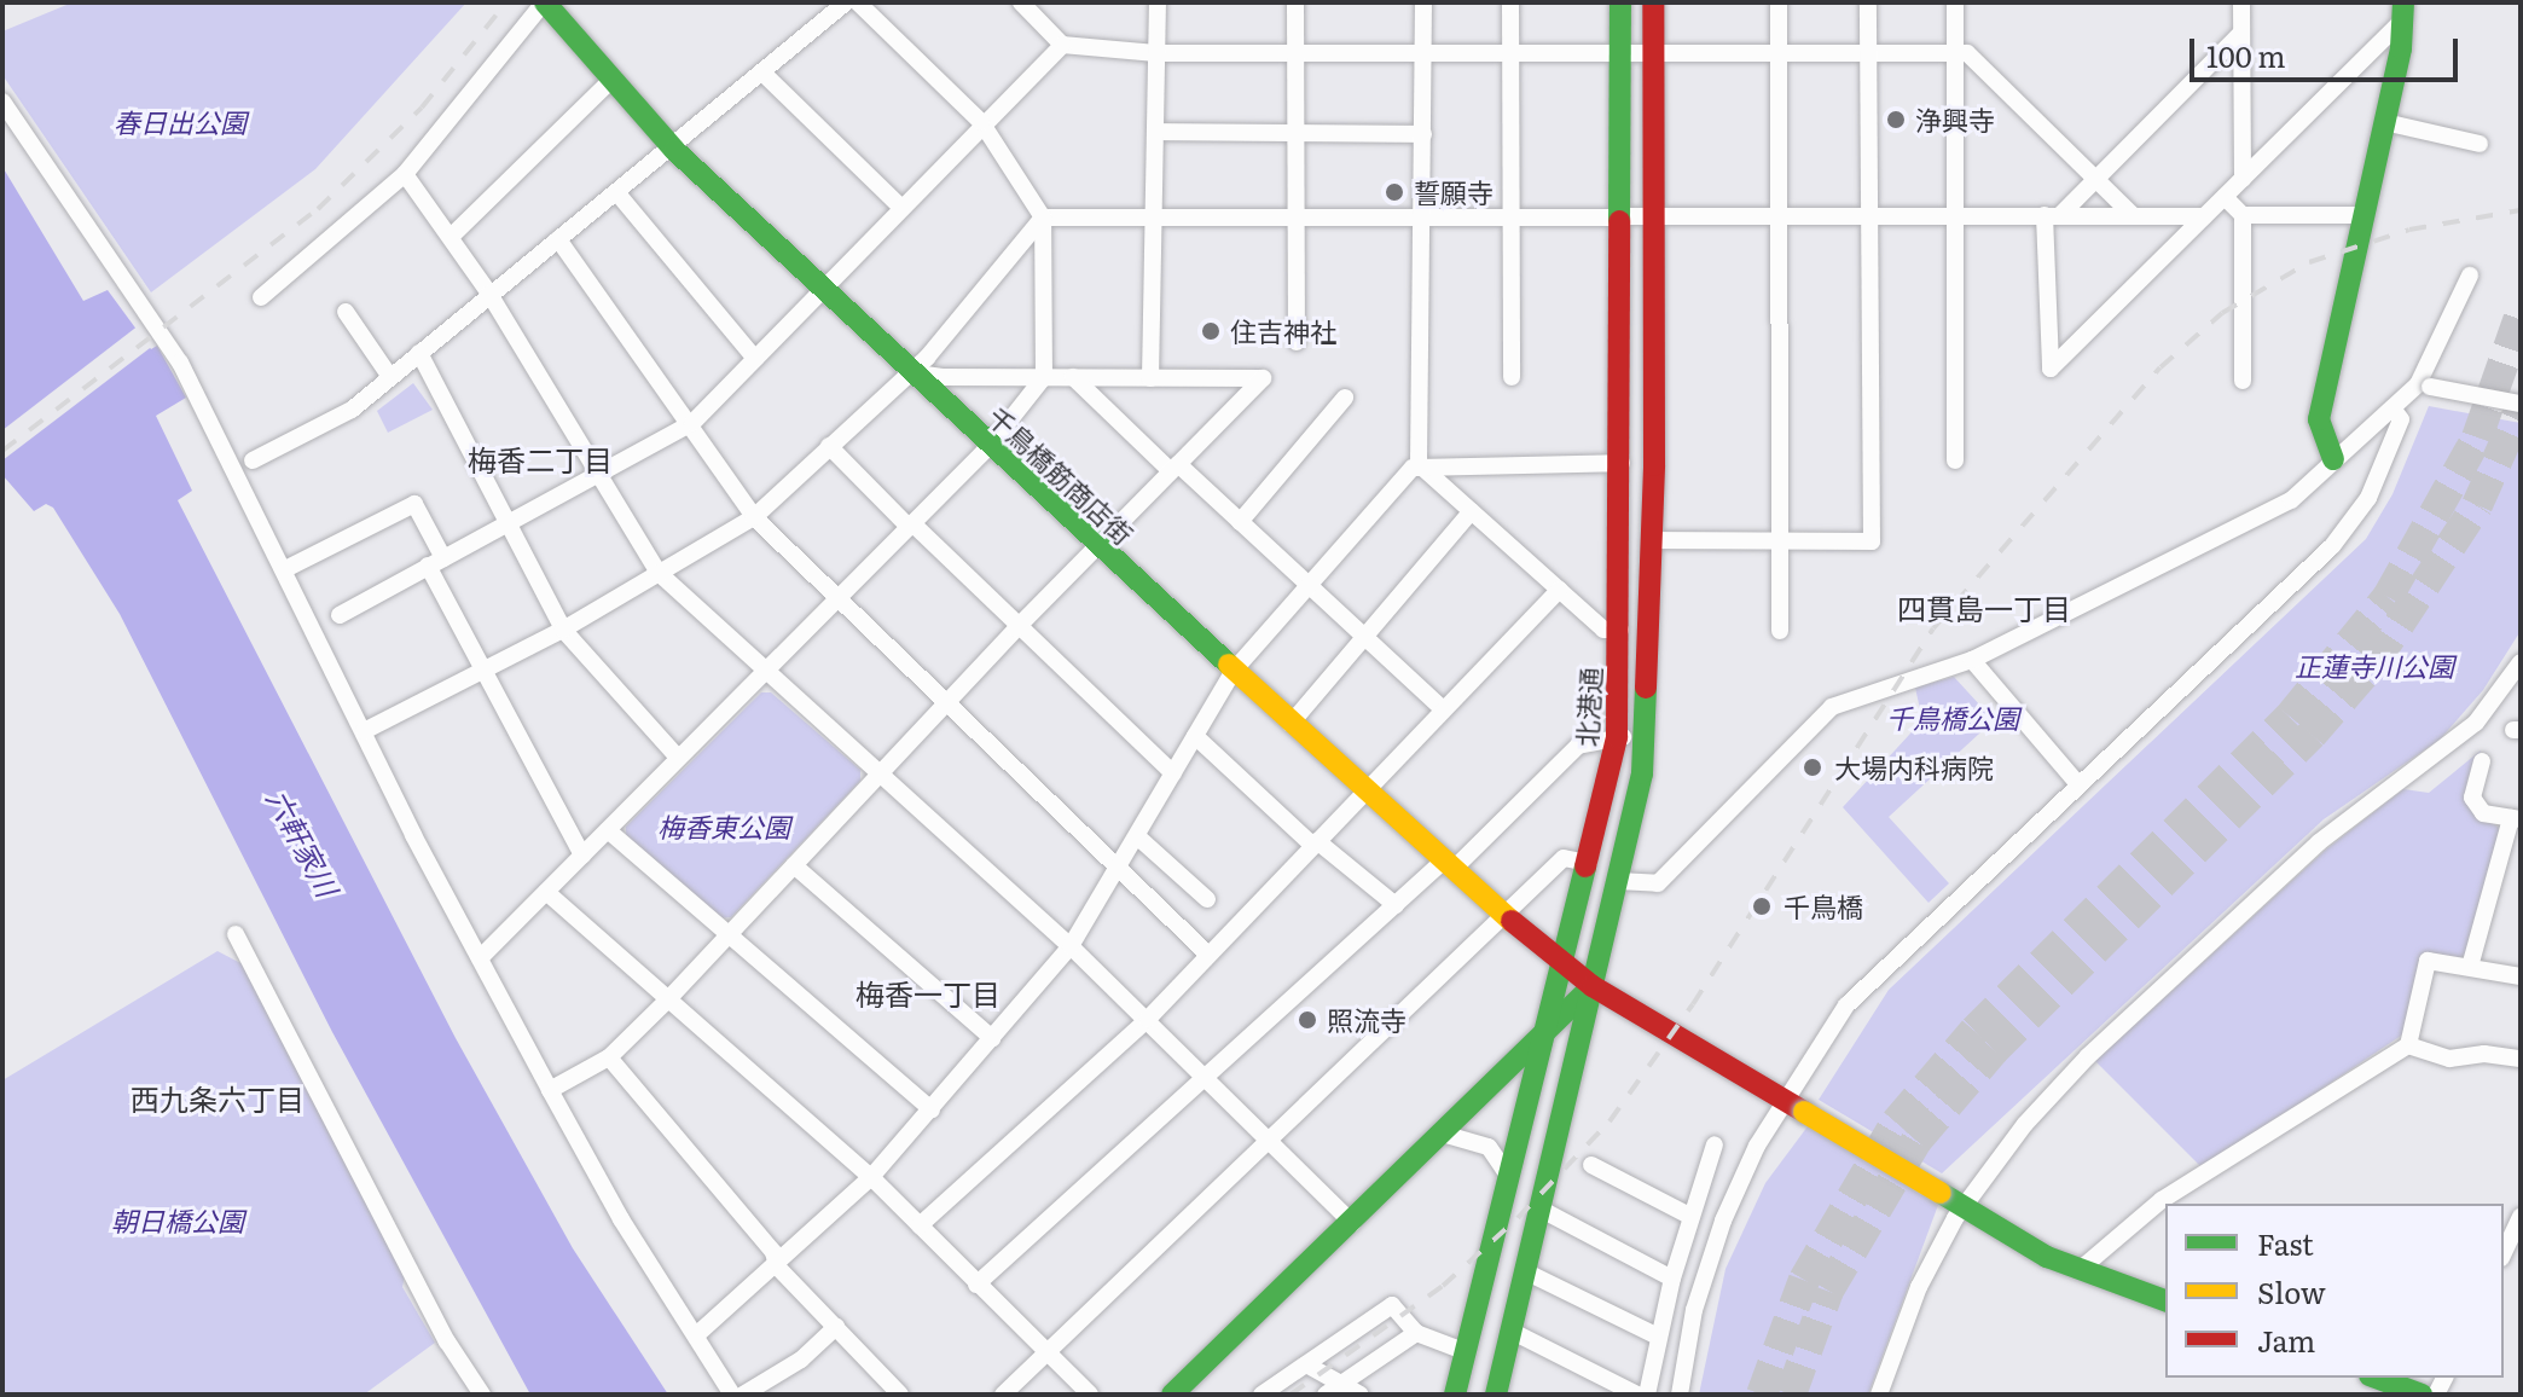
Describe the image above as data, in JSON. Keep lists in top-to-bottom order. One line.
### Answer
{"streets":{"street":["千鳥橋筋商店街","北港通"]},"crossings":[["千鳥橋筋商店街","北港通"]],"districts":["梅香二丁目","四貫島一丁目","梅香一丁目","西九条六丁目"],"water":["六軒家川"],"parks":["春日出公園","正蓮寺川公園","千鳥橋公園","梅香東公園","朝日橋公園"],"places":["浄興寺","誓願寺","住吉神社","大場内科病院","千鳥橋","照流寺"],"legend":["Fast","Slow","Jam"],"scale_bar":"100 m"}
